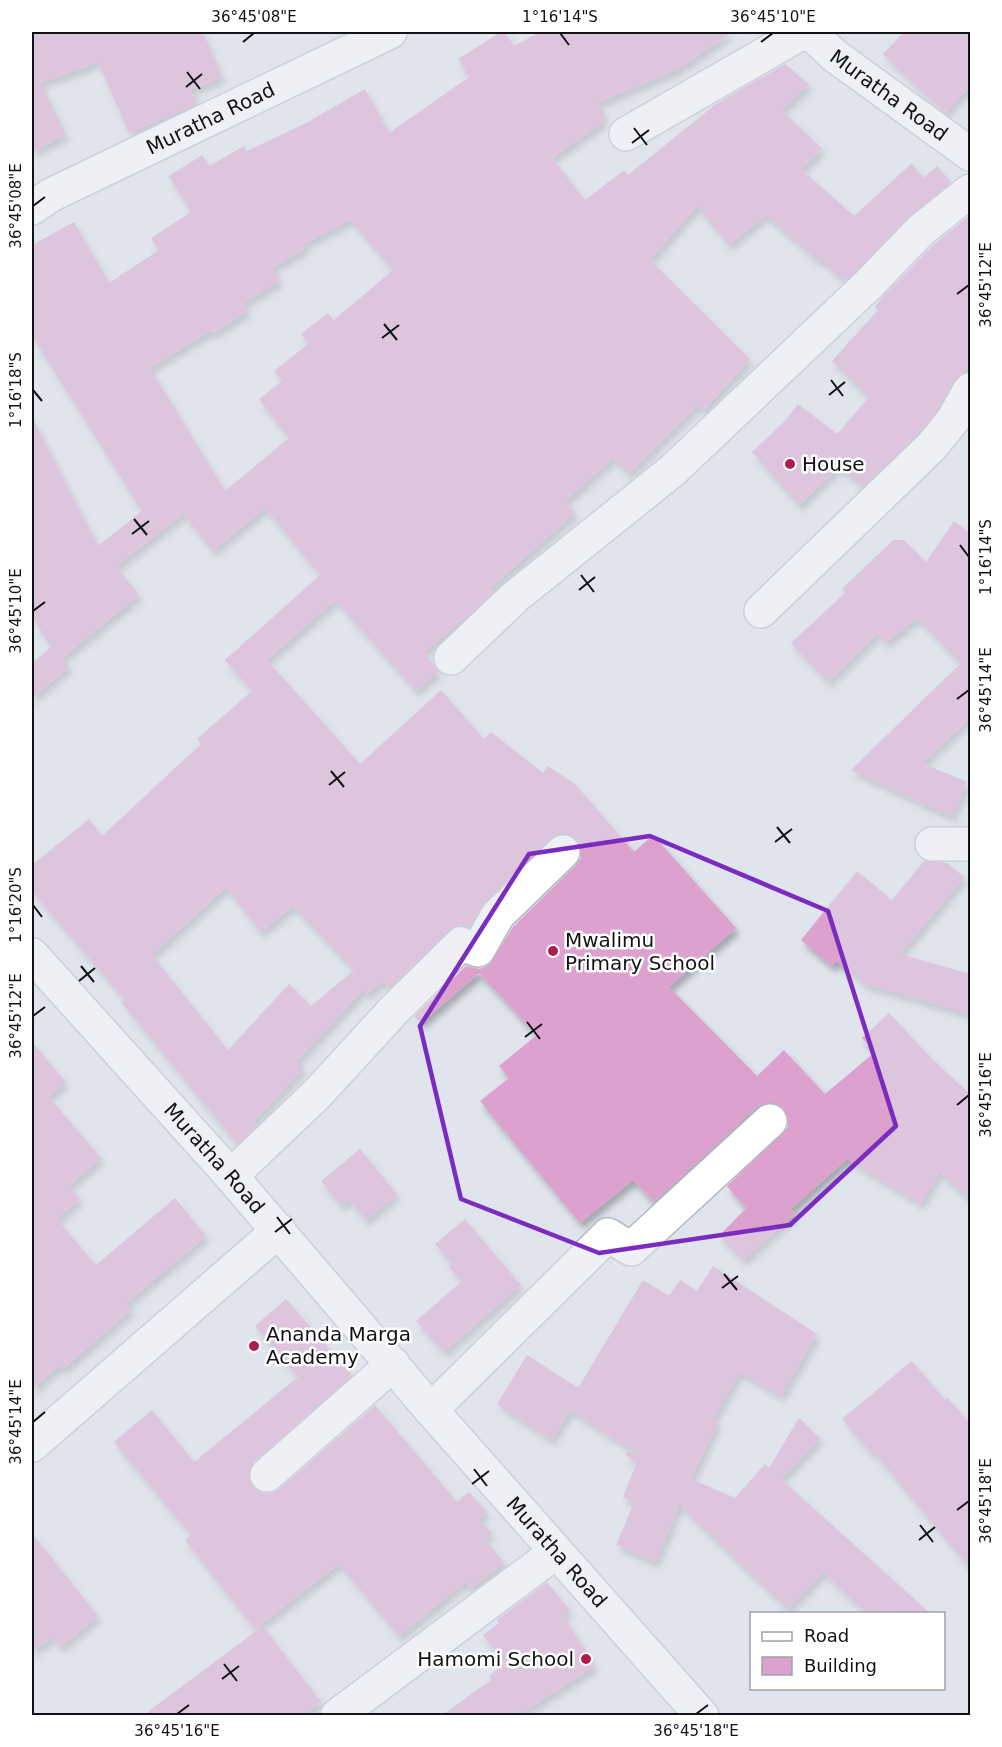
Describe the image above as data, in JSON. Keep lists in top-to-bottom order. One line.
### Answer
{"streets":{"street":["Muratha Road"]},"places":["House","Mwalimu Primary School","Ananda Marga Academy","Hamomi School"],"legend":["Road","Building"],"coordinates":["36°45'08\"E","1°16'14\"S","36°45'10\"E","36°45'12\"E","1°16'18\"S","36°45'14\"E","1°16'20\"S","36°45'16\"E","36°45'18\"E"]}
